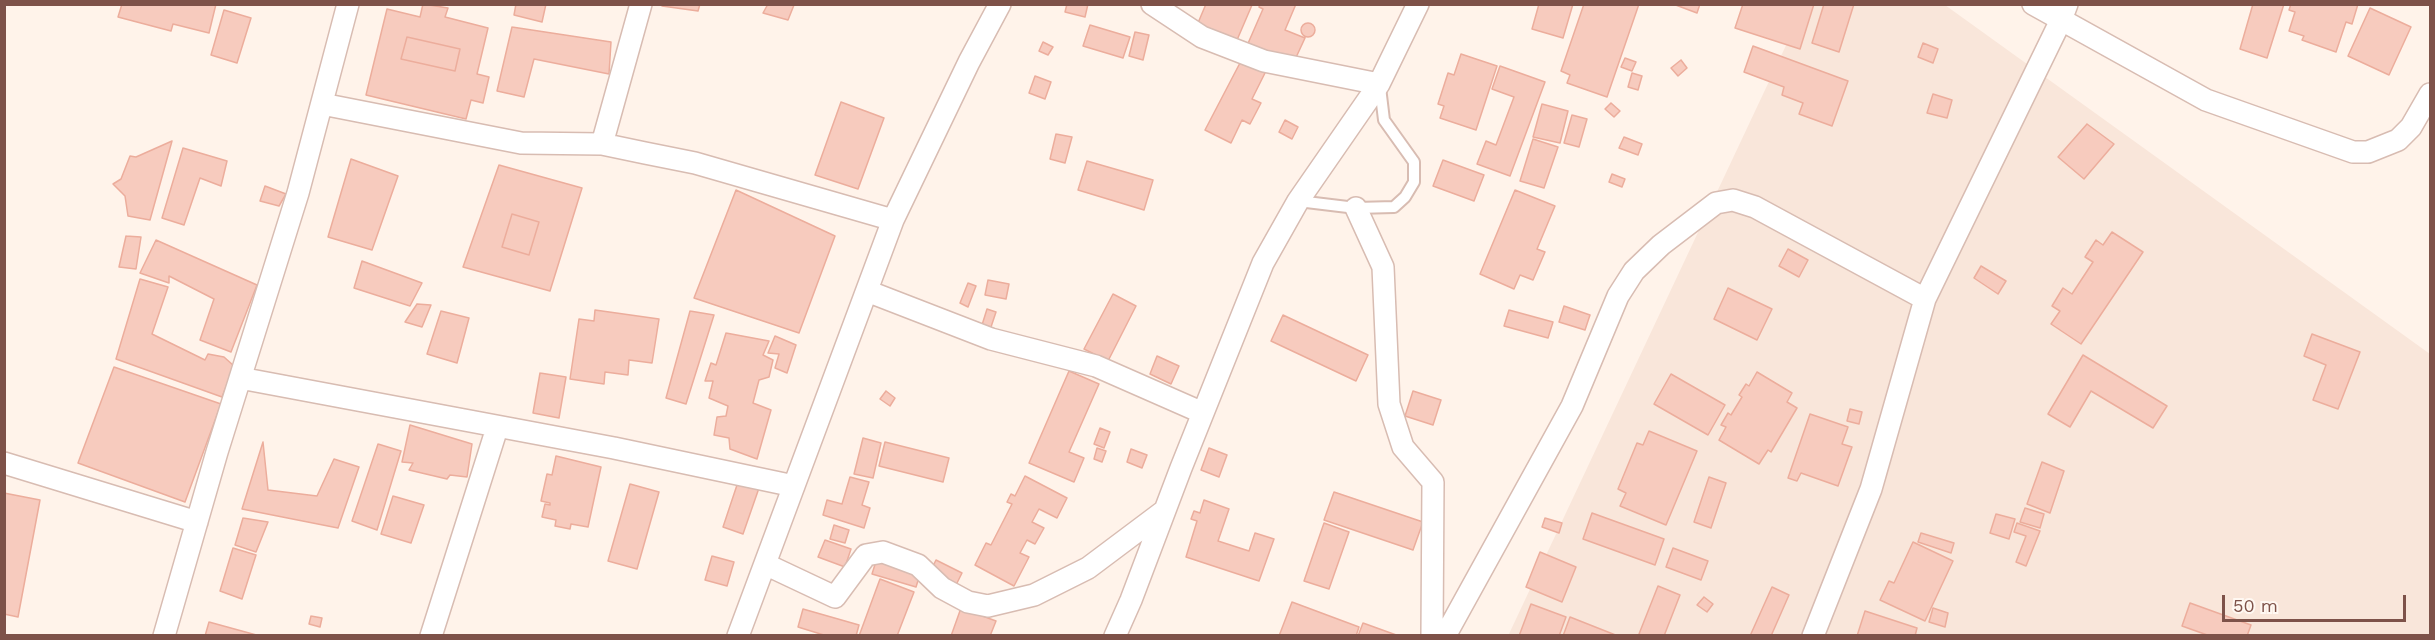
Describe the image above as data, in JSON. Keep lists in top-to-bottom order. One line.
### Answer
{"scale_bar":"50 m"}
